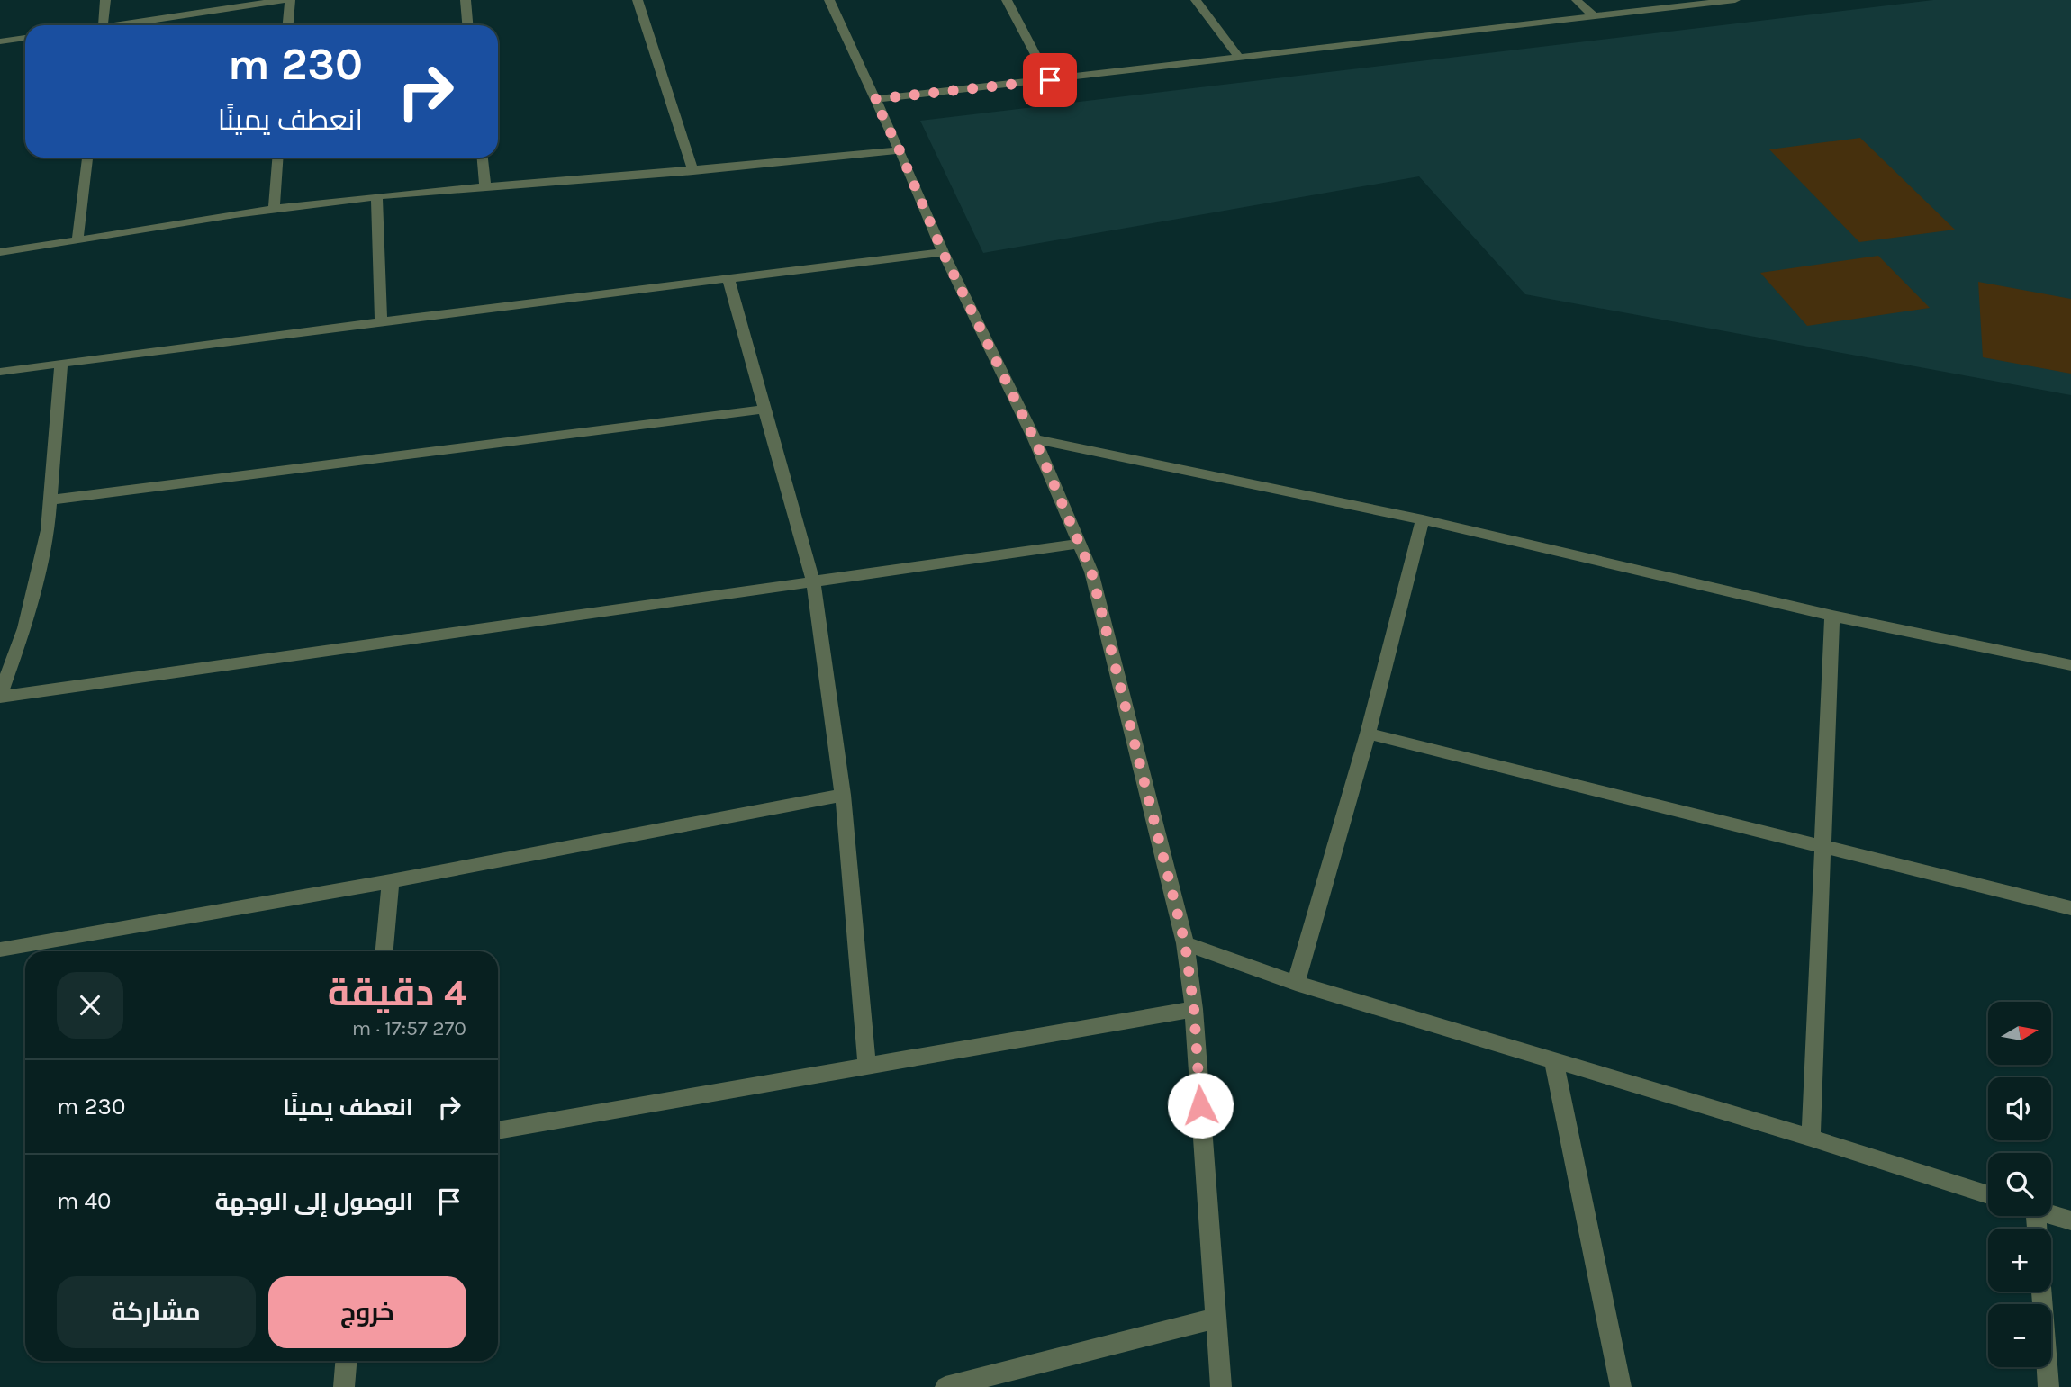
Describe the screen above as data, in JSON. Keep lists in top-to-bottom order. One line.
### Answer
{"north":"right","page":{"turn":["230 m","انعطف يمينًا"],"heading":["4 دقيقة","270 m · 17:57"],"map_buttons":["+","−"],"list":[{"name":"انعطف يمينًا","value":"230 m"},{"name":"الوصول إلى الوجهة","value":"40 m"}],"buttons":["خروج","مشاركة"]}}
